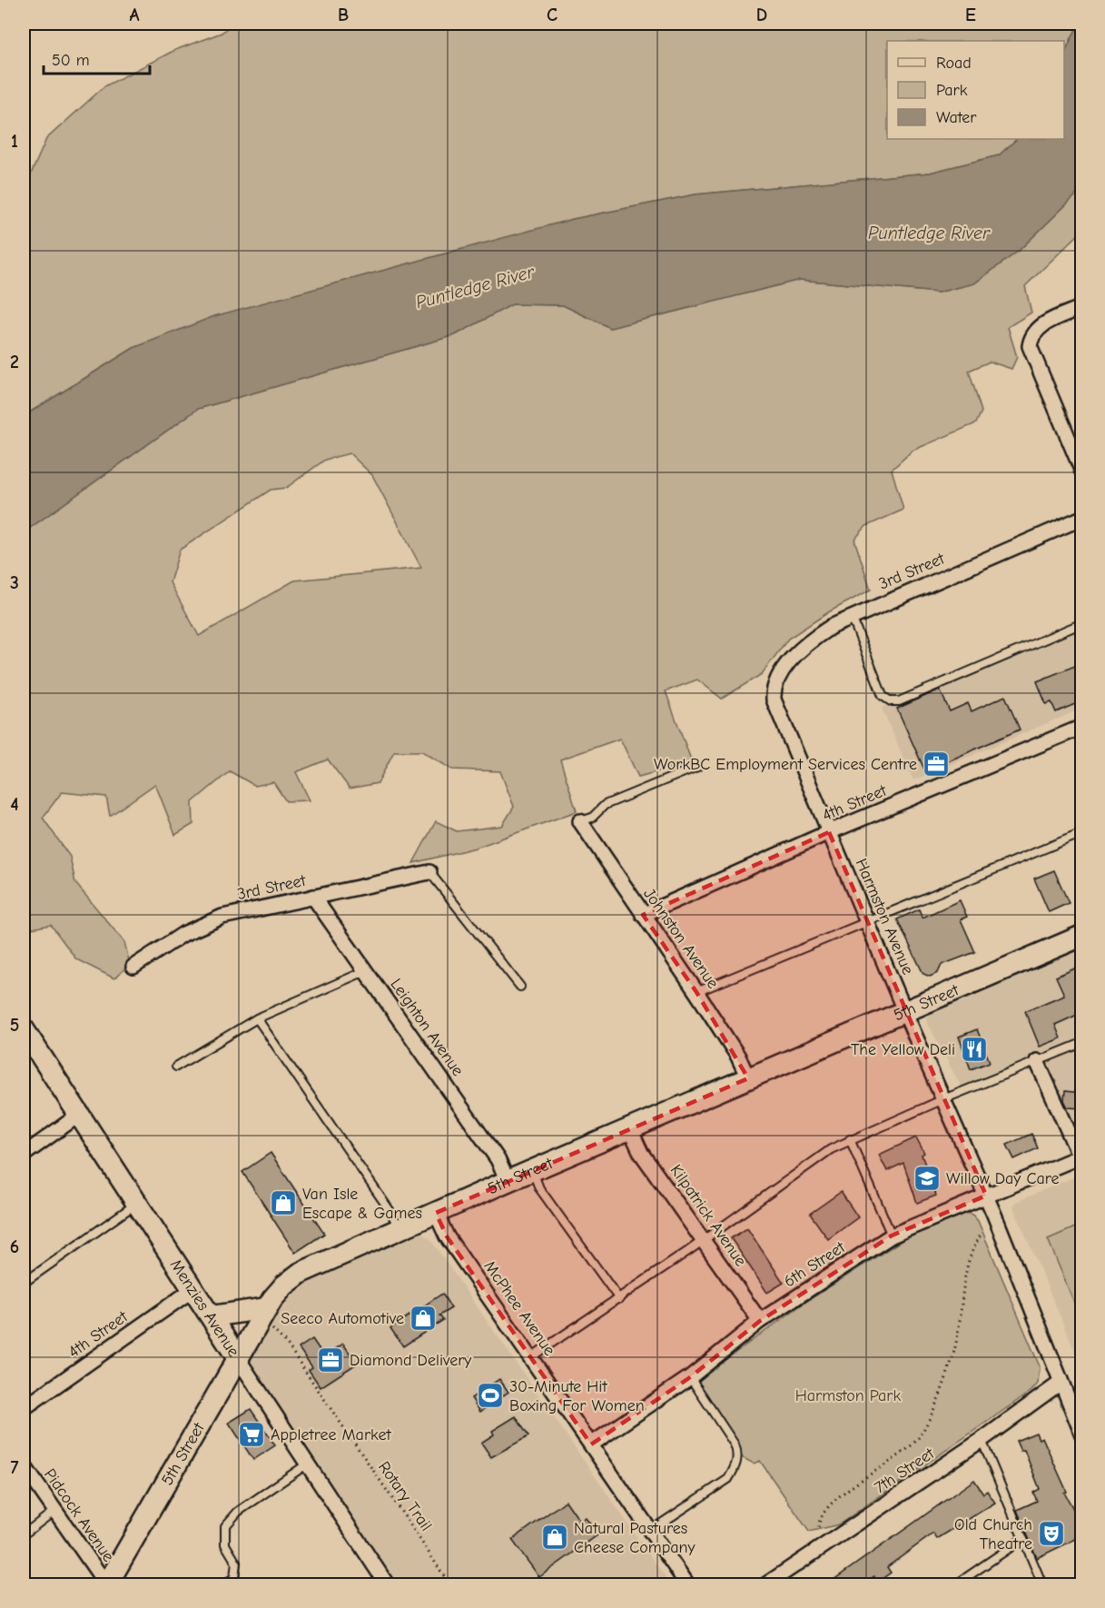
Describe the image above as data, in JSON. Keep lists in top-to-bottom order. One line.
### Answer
{"streets":{"street":["3rd Street","4th Street","Harmston Avenue","Johnston Avenue","5th Street","Leighton Avenue","Kilpatrick Avenue","6th Street","Menzies Avenue","McPhee Avenue","7th Street","Pidcock Avenue"],"path":["Rotary Trail"]},"crossings":[["3rd Street","Harmston Avenue"],["3rd Street","Leighton Avenue"],["4th Street","Harmston Avenue"],["4th Street","Johnston Avenue"],["4th Street","Menzies Avenue"],["Harmston Avenue","5th Street"],["Harmston Avenue","6th Street"],["Harmston Avenue","7th Street"],["Johnston Avenue","5th Street"],["5th Street","Leighton Avenue"],["5th Street","Kilpatrick Avenue"],["5th Street","Menzies Avenue"],["5th Street","McPhee Avenue"],["5th Street","Rotary Trail"],["5th Street","Pidcock Avenue"],["Kilpatrick Avenue","6th Street"],["6th Street","McPhee Avenue"]],"water":["Puntledge River"],"parks":["Harmston Park"],"places":{"office":["WorkBC Employment Services Centre","Diamond Delivery"],"restaurant":["The Yellow Deli"],"school or university":["Willow Day Care"],"shop":["Van Isle Escape & Games","Seeco Automotive","Natural Pastures Cheese Company"],"sports":["30-Minute Hit Boxing For Women"],"supermarket":["Appletree Market"],"theatre":["Old Church Theatre"]},"legend":["Road","Park","Water"],"scale_bar":"50 m","grid":{"columns":["A","B","C","D","E"],"rows":["1","2","3","4","5","6","7"]}}
